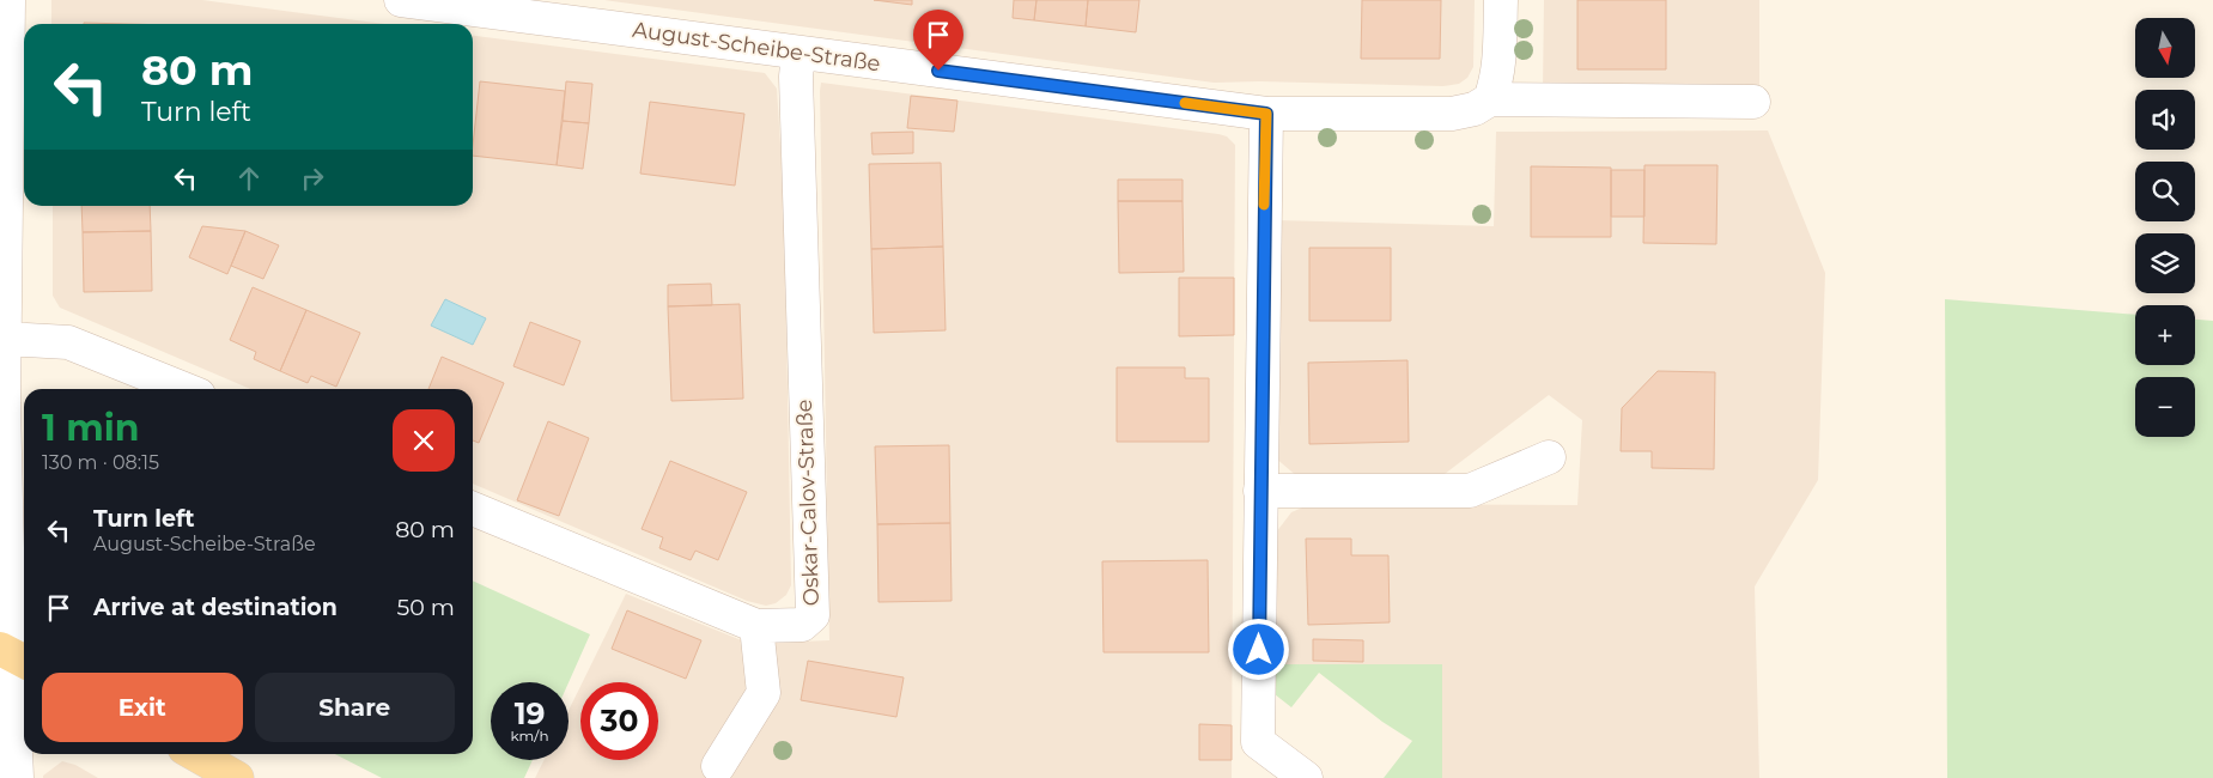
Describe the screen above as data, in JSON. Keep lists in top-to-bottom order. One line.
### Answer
{"streets":{"street":["August-Scheibe-Straße","Oskar-Calov-Straße"]},"crossings":[["August-Scheibe-Straße","Oskar-Calov-Straße"]],"north":"bottom","page":{"map_buttons":["+","−"],"turn":["80 m","Turn left"],"heading":["1 min","130 m · 08:15"],"list":[{"name":"Turn left","note":"August-Scheibe-Straße","value":"80 m"},{"name":"Arrive at destination","value":"50 m"}],"buttons":["Exit","Share"],"speed":"19 km/h","limit":"30"}}
